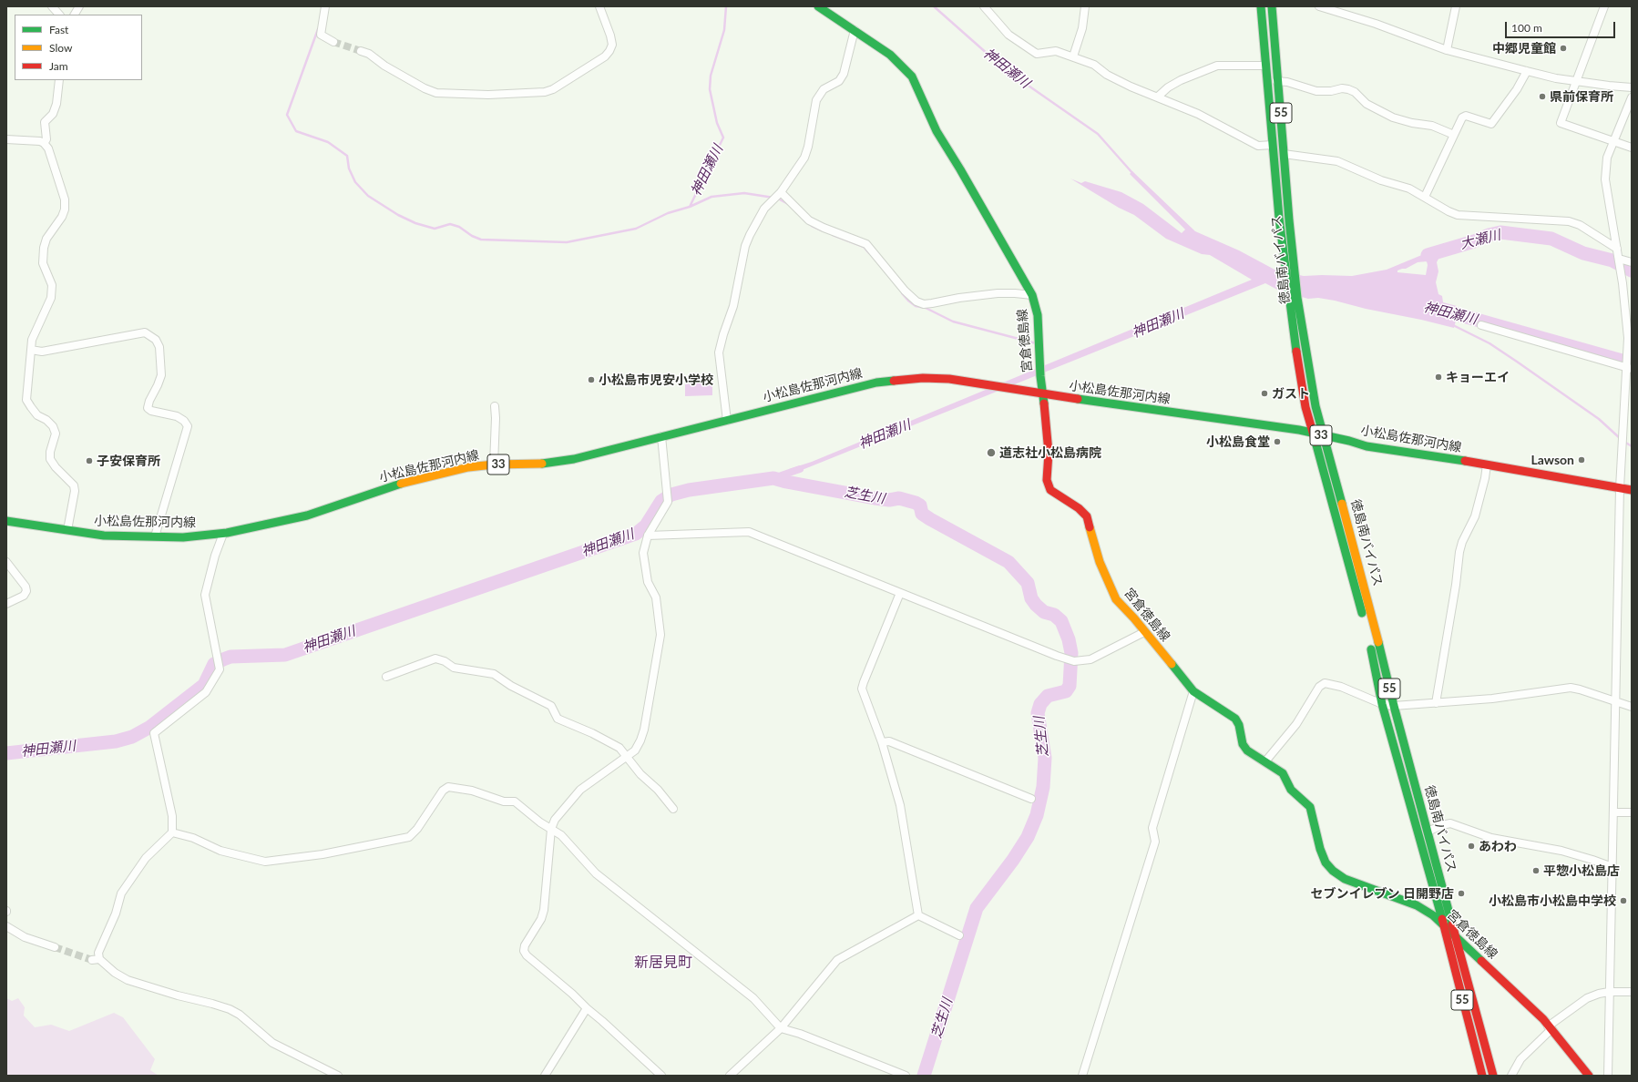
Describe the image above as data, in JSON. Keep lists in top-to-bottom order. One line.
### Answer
{"streets":{"main road":["55","徳島南バイパス","宮倉徳島線","小松島佐那河内線","33"]},"crossings":[["徳島南バイパス","宮倉徳島線"],["徳島南バイパス","小松島佐那河内線"],["宮倉徳島線","小松島佐那河内線"]],"districts":["新居見町"],"water":["神田瀬川","大瀬川","芝生川"],"places":["中郷児童館","県前保育所","キョーエイ","小松島市児安小学校","ガスト","小松島食堂","道志社小松島病院","Lawson","子安保育所","あわわ","平惣小松島店","セブンイレブン 日開野店","小松島市小松島中学校"],"legend":["Fast","Slow","Jam"],"scale_bar":"100 m"}
